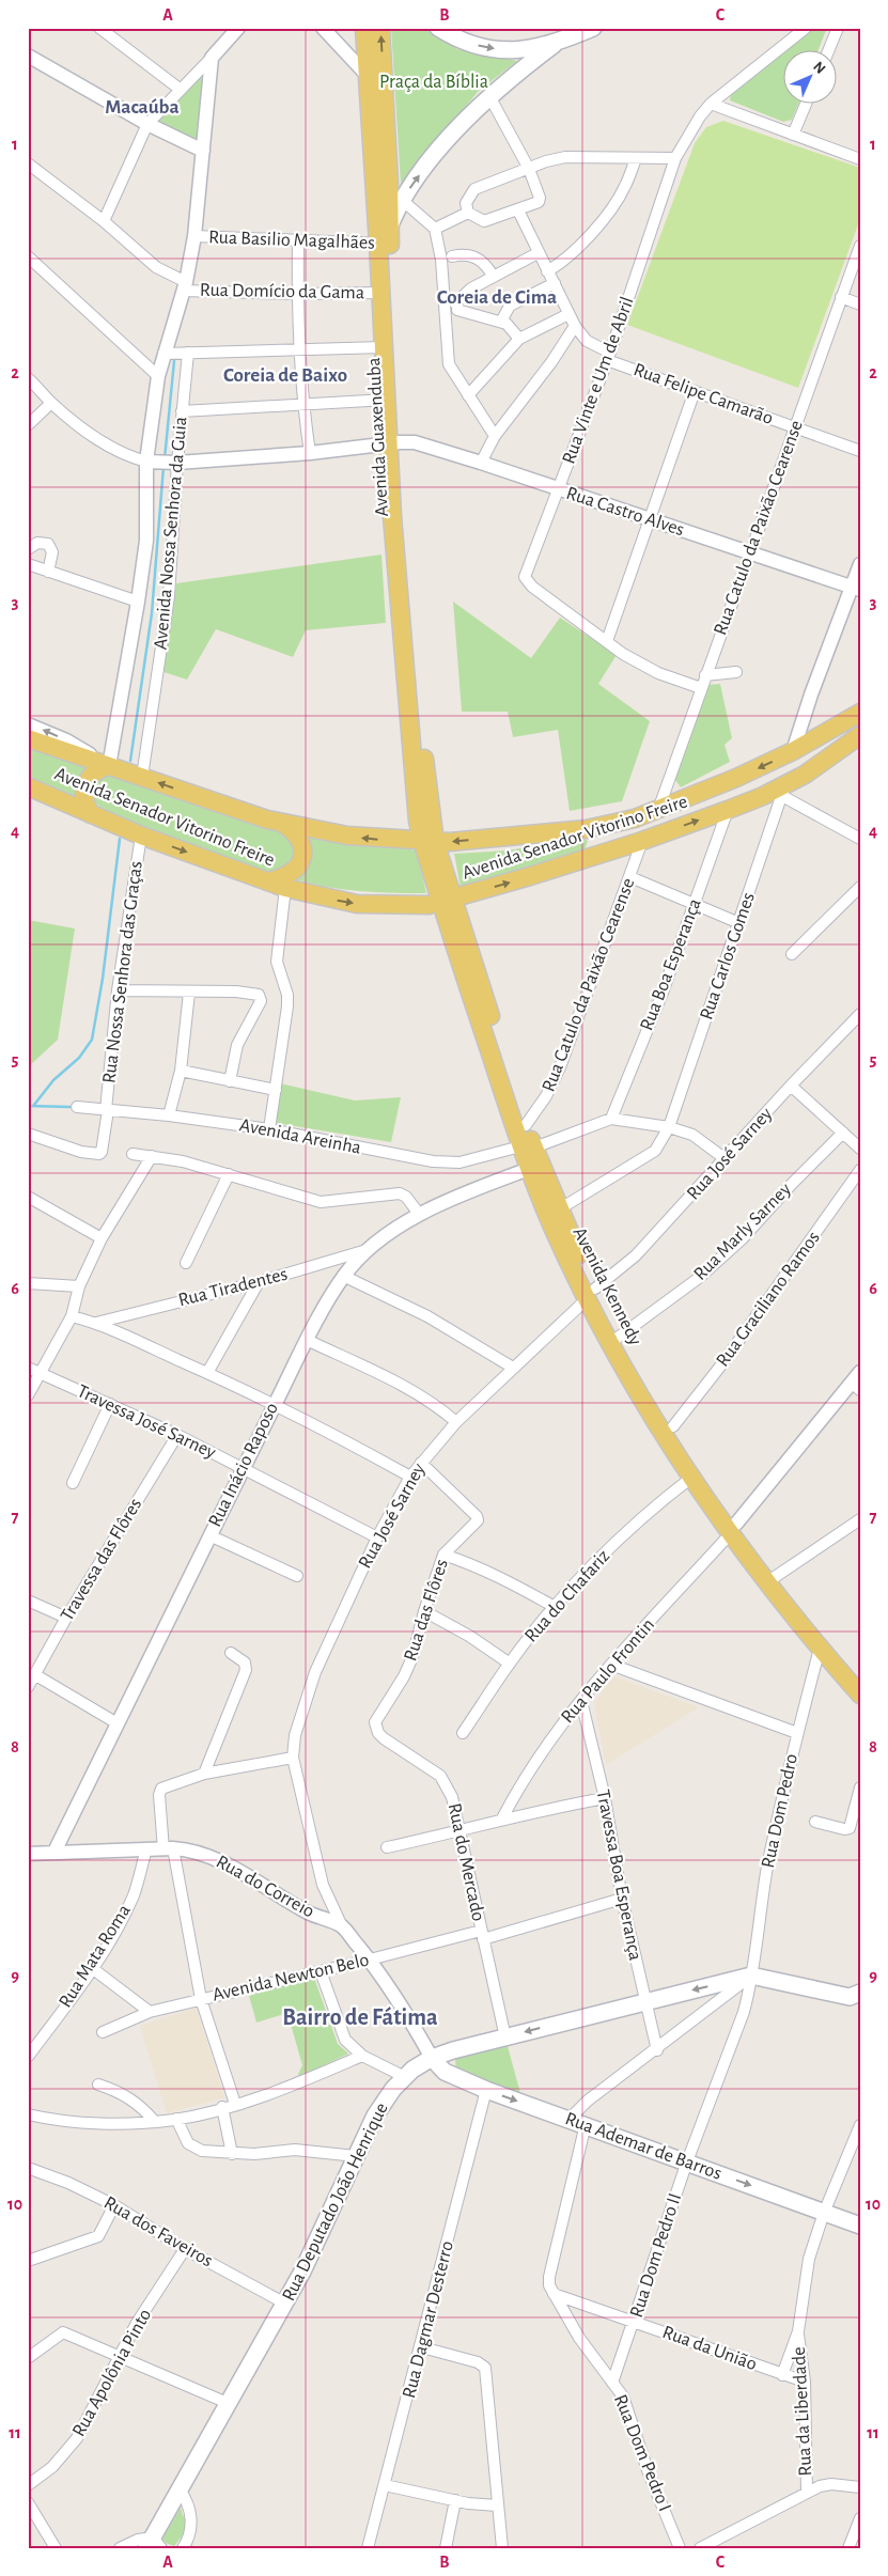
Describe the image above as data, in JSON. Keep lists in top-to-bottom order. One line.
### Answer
{"streets":{"main road":["Avenida Guaxenduba","Avenida Senador Vitorino Freire","Avenida Kennedy","Rua Ademar de Barros","Rua Deputado João Henrique"],"street":["Rua Basilio Magalhães","Rua Domício da Gama","Rua Vinte e Um de Abril","Rua Felipe Camarão","Rua Castro Alves","Rua Catulo da Paixão Cearense","Avenida Nossa Senhora da Guia","Rua Carlos Gomes","Rua Boa Esperança","Rua Nossa Senhora das Graças","Avenida Areinha","Rua José Sarney","Rua Marly Sarney","Rua Tiradentes","Rua Graciliano Ramos","Travessa José Sarney","Rua Inácio Raposo","Travessa das Flôres","Rua do Chafariz","Rua das Flôres","Rua Paulo Frontin","Rua Dom Pedro","Rua do Mercado","Travessa Boa Esperança","Rua do Correio","Rua Mata Roma","Avenida Newton Belo","Rua dos Faveiros","Rua Dom Pedro II","Rua Dagmar Desterro","Rua da União","Rua Apolônia Pinto","Rua da Liberdade","Rua Dom Pedro I"]},"crossings":[["Rua Basilio Magalhães","Avenida Guaxenduba"],["Rua Basilio Magalhães","Avenida Nossa Senhora da Guia"],["Rua Domício da Gama","Avenida Guaxenduba"],["Rua Domício da Gama","Avenida Nossa Senhora da Guia"],["Rua Vinte e Um de Abril","Rua Felipe Camarão"],["Rua Vinte e Um de Abril","Rua Castro Alves"],["Rua Vinte e Um de Abril","Rua Catulo da Paixão Cearense"],["Rua Felipe Camarão","Rua Catulo da Paixão Cearense"],["Avenida Guaxenduba","Rua Castro Alves"],["Avenida Guaxenduba","Avenida Senador Vitorino Freire"],["Avenida Guaxenduba","Avenida Kennedy"],["Rua Castro Alves","Rua Catulo da Paixão Cearense"],["Rua Castro Alves","Avenida Nossa Senhora da Guia"],["Rua Catulo da Paixão Cearense","Avenida Senador Vitorino Freire"],["Rua Catulo da Paixão Cearense","Avenida Kennedy"],["Avenida Nossa Senhora da Guia","Avenida Senador Vitorino Freire"],["Avenida Senador Vitorino Freire","Rua Carlos Gomes"],["Avenida Senador Vitorino Freire","Rua Boa Esperança"],["Avenida Senador Vitorino Freire","Rua Nossa Senhora das Graças"],["Avenida Senador Vitorino Freire","Avenida Areinha"],["Avenida Senador Vitorino Freire","Avenida Kennedy"],["Rua Carlos Gomes","Avenida Kennedy"],["Rua Boa Esperança","Avenida Areinha"],["Rua Nossa Senhora das Graças","Avenida Areinha"],["Avenida Areinha","Avenida Kennedy"],["Rua José Sarney","Avenida Kennedy"],["Rua José Sarney","Travessa José Sarney"],["Rua José Sarney","Rua das Flôres"],["Rua Marly Sarney","Avenida Kennedy"],["Avenida Kennedy","Rua Graciliano Ramos"],["Avenida Kennedy","Rua Inácio Raposo"],["Avenida Kennedy","Rua do Chafariz"],["Avenida Kennedy","Rua Paulo Frontin"],["Avenida Kennedy","Rua Dom Pedro"],["Rua Tiradentes","Rua Inácio Raposo"],["Travessa José Sarney","Rua Inácio Raposo"],["Travessa José Sarney","Travessa das Flôres"],["Rua Inácio Raposo","Rua do Correio"],["Rua das Flôres","Rua do Mercado"],["Rua Paulo Frontin","Travessa Boa Esperança"],["Rua Dom Pedro","Rua Deputado João Henrique"],["Rua Dom Pedro","Rua Dom Pedro II"],["Rua do Mercado","Avenida Newton Belo"],["Rua do Mercado","Rua Deputado João Henrique"],["Travessa Boa Esperança","Avenida Newton Belo"],["Travessa Boa Esperança","Rua Deputado João Henrique"],["Rua do Correio","Rua Mata Roma"],["Rua Ademar de Barros","Rua Deputado João Henrique"],["Rua Ademar de Barros","Rua Dom Pedro II"],["Rua Ademar de Barros","Rua Dagmar Desterro"],["Rua Ademar de Barros","Rua da Liberdade"],["Rua Ademar de Barros","Rua Dom Pedro I"],["Rua Deputado João Henrique","Rua dos Faveiros"],["Rua Deputado João Henrique","Rua Dom Pedro II"],["Rua dos Faveiros","Rua Apolônia Pinto"],["Rua Dom Pedro II","Rua da União"],["Rua Dom Pedro II","Rua Dom Pedro I"],["Rua da União","Rua da Liberdade"],["Rua da União","Rua Dom Pedro I"]],"one_way":["Rua Ademar de Barros"],"districts":["Macaúba","Coreia de Cima","Coreia de Baixo","Bairro de Fátima"],"parks":["Praça da Bíblia"],"north":"top right","grid":{"columns":["A","B","C"],"rows":["1","2","3","4","5","6","7","8","9","10","11"]}}
